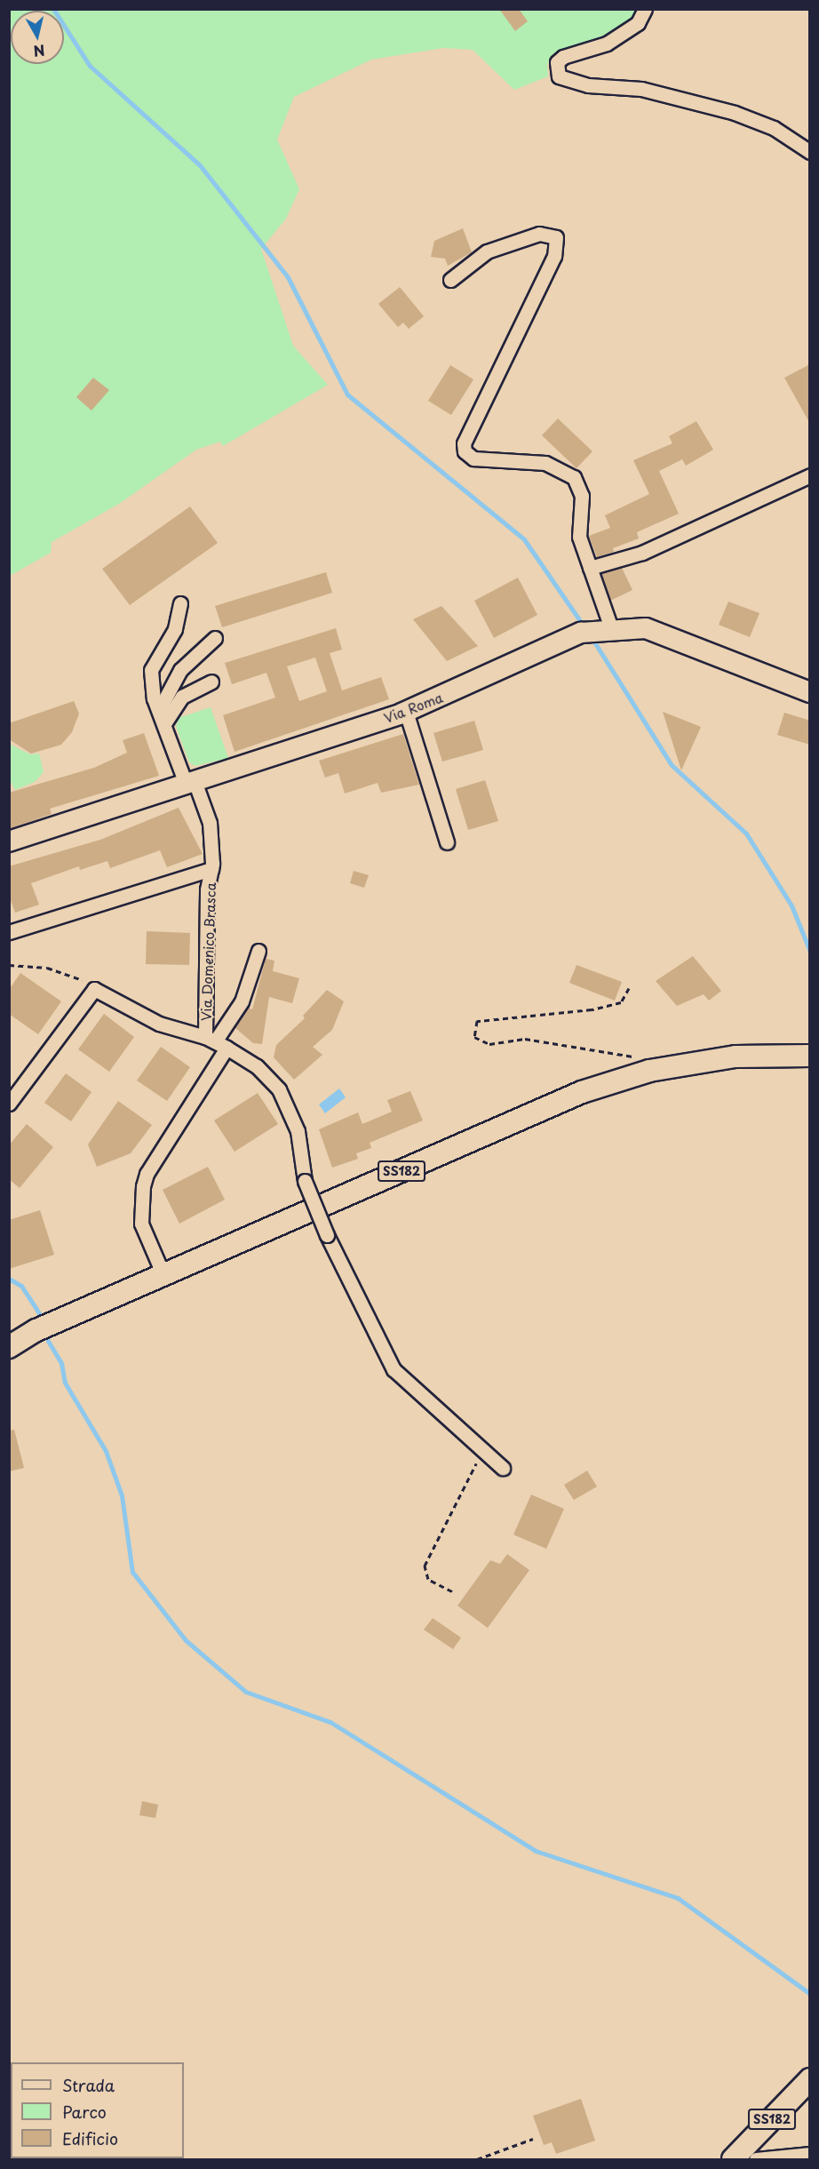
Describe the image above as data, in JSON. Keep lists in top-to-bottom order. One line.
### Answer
{"streets":{"main road":["SS182"],"street":["Via Roma","Via Domenico Brasca"]},"crossings":[["Via Roma","Via Domenico Brasca"]],"legend":["Strada","Parco","Edificio"],"north":"bottom"}
